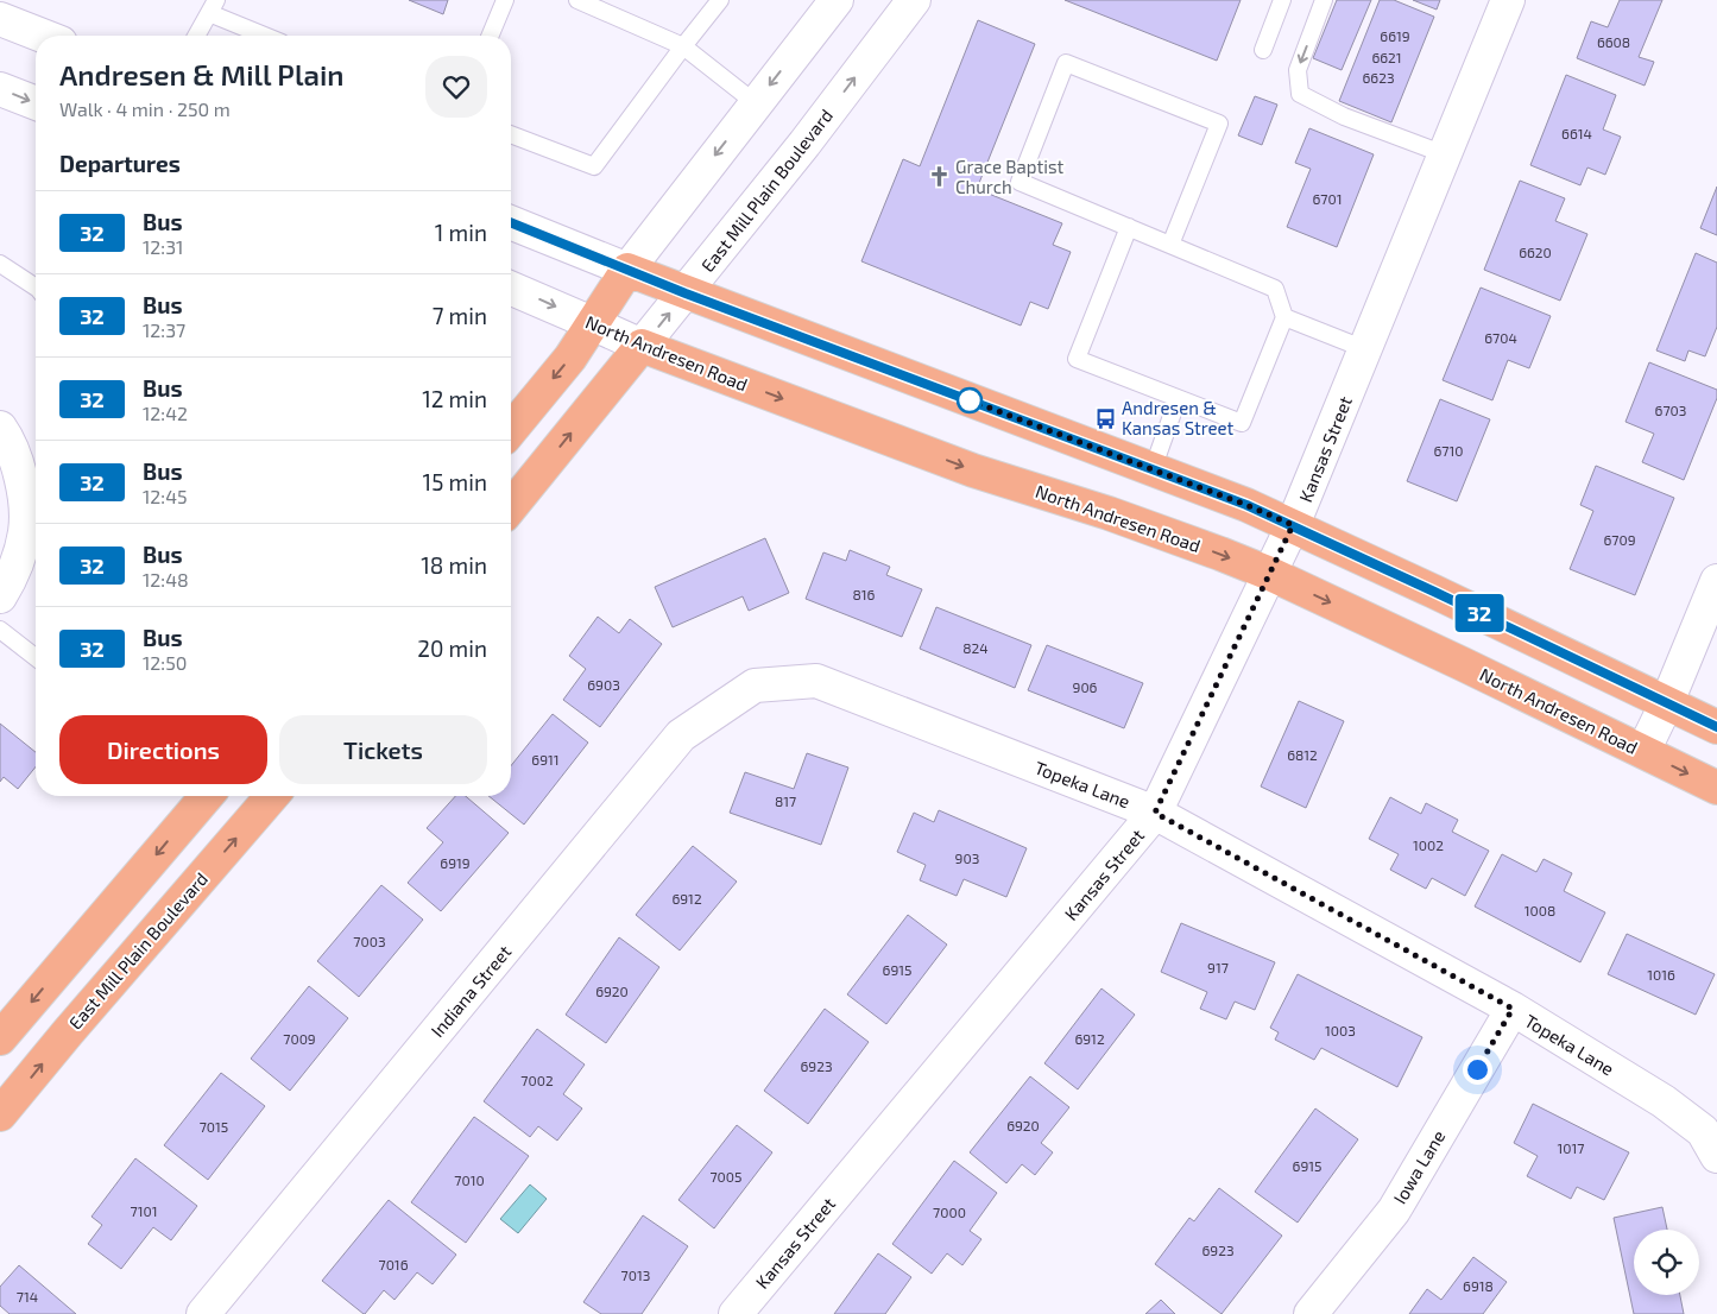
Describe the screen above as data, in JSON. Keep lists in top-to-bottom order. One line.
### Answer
{"streets":{"main road":["East Mill Plain Boulevard","North Andresen Road"],"street":["Kansas Street","Topeka Lane","Indiana Street","Iowa Lane"]},"crossings":[["East Mill Plain Boulevard","North Andresen Road"],["North Andresen Road","Kansas Street"],["Kansas Street","Topeka Lane"],["Topeka Lane","Indiana Street"],["Topeka Lane","Iowa Lane"]],"one_way":["North Andresen Road"],"places":{"church":["Grace Baptist Church"],"bus stop":["Andresen & Kansas Street"]},"lines":["bus line 32"],"house_numbers":["6619","6608","6621","6623","6614","6701","6620","6704","6703","6710","6709","816","824","6903","906","6812","6911","817","1002","903","6919","6912","1008","7003","917","6915","1016","6920","1003","7009","6912","6923","7002","6920","7015","1017","6915","7005","7010","7101","7000","6923","7016","7013","6918","714"],"page":{"on_map":"32","heading":[["Andresen & Mill Plain","Walk · 4 min · 250 m"],"Departures"],"list":[{"mark":"32","name":"Bus","note":"12:31","value":"1 min"},{"mark":"32","name":"Bus","note":"12:37","value":"7 min"},{"mark":"32","name":"Bus","note":"12:42","value":"12 min"},{"mark":"32","name":"Bus","note":"12:45","value":"15 min"},{"mark":"32","name":"Bus","note":"12:48","value":"18 min"},{"mark":"32","name":"Bus","note":"12:50","value":"20 min"}],"buttons":["Directions","Tickets"]}}
